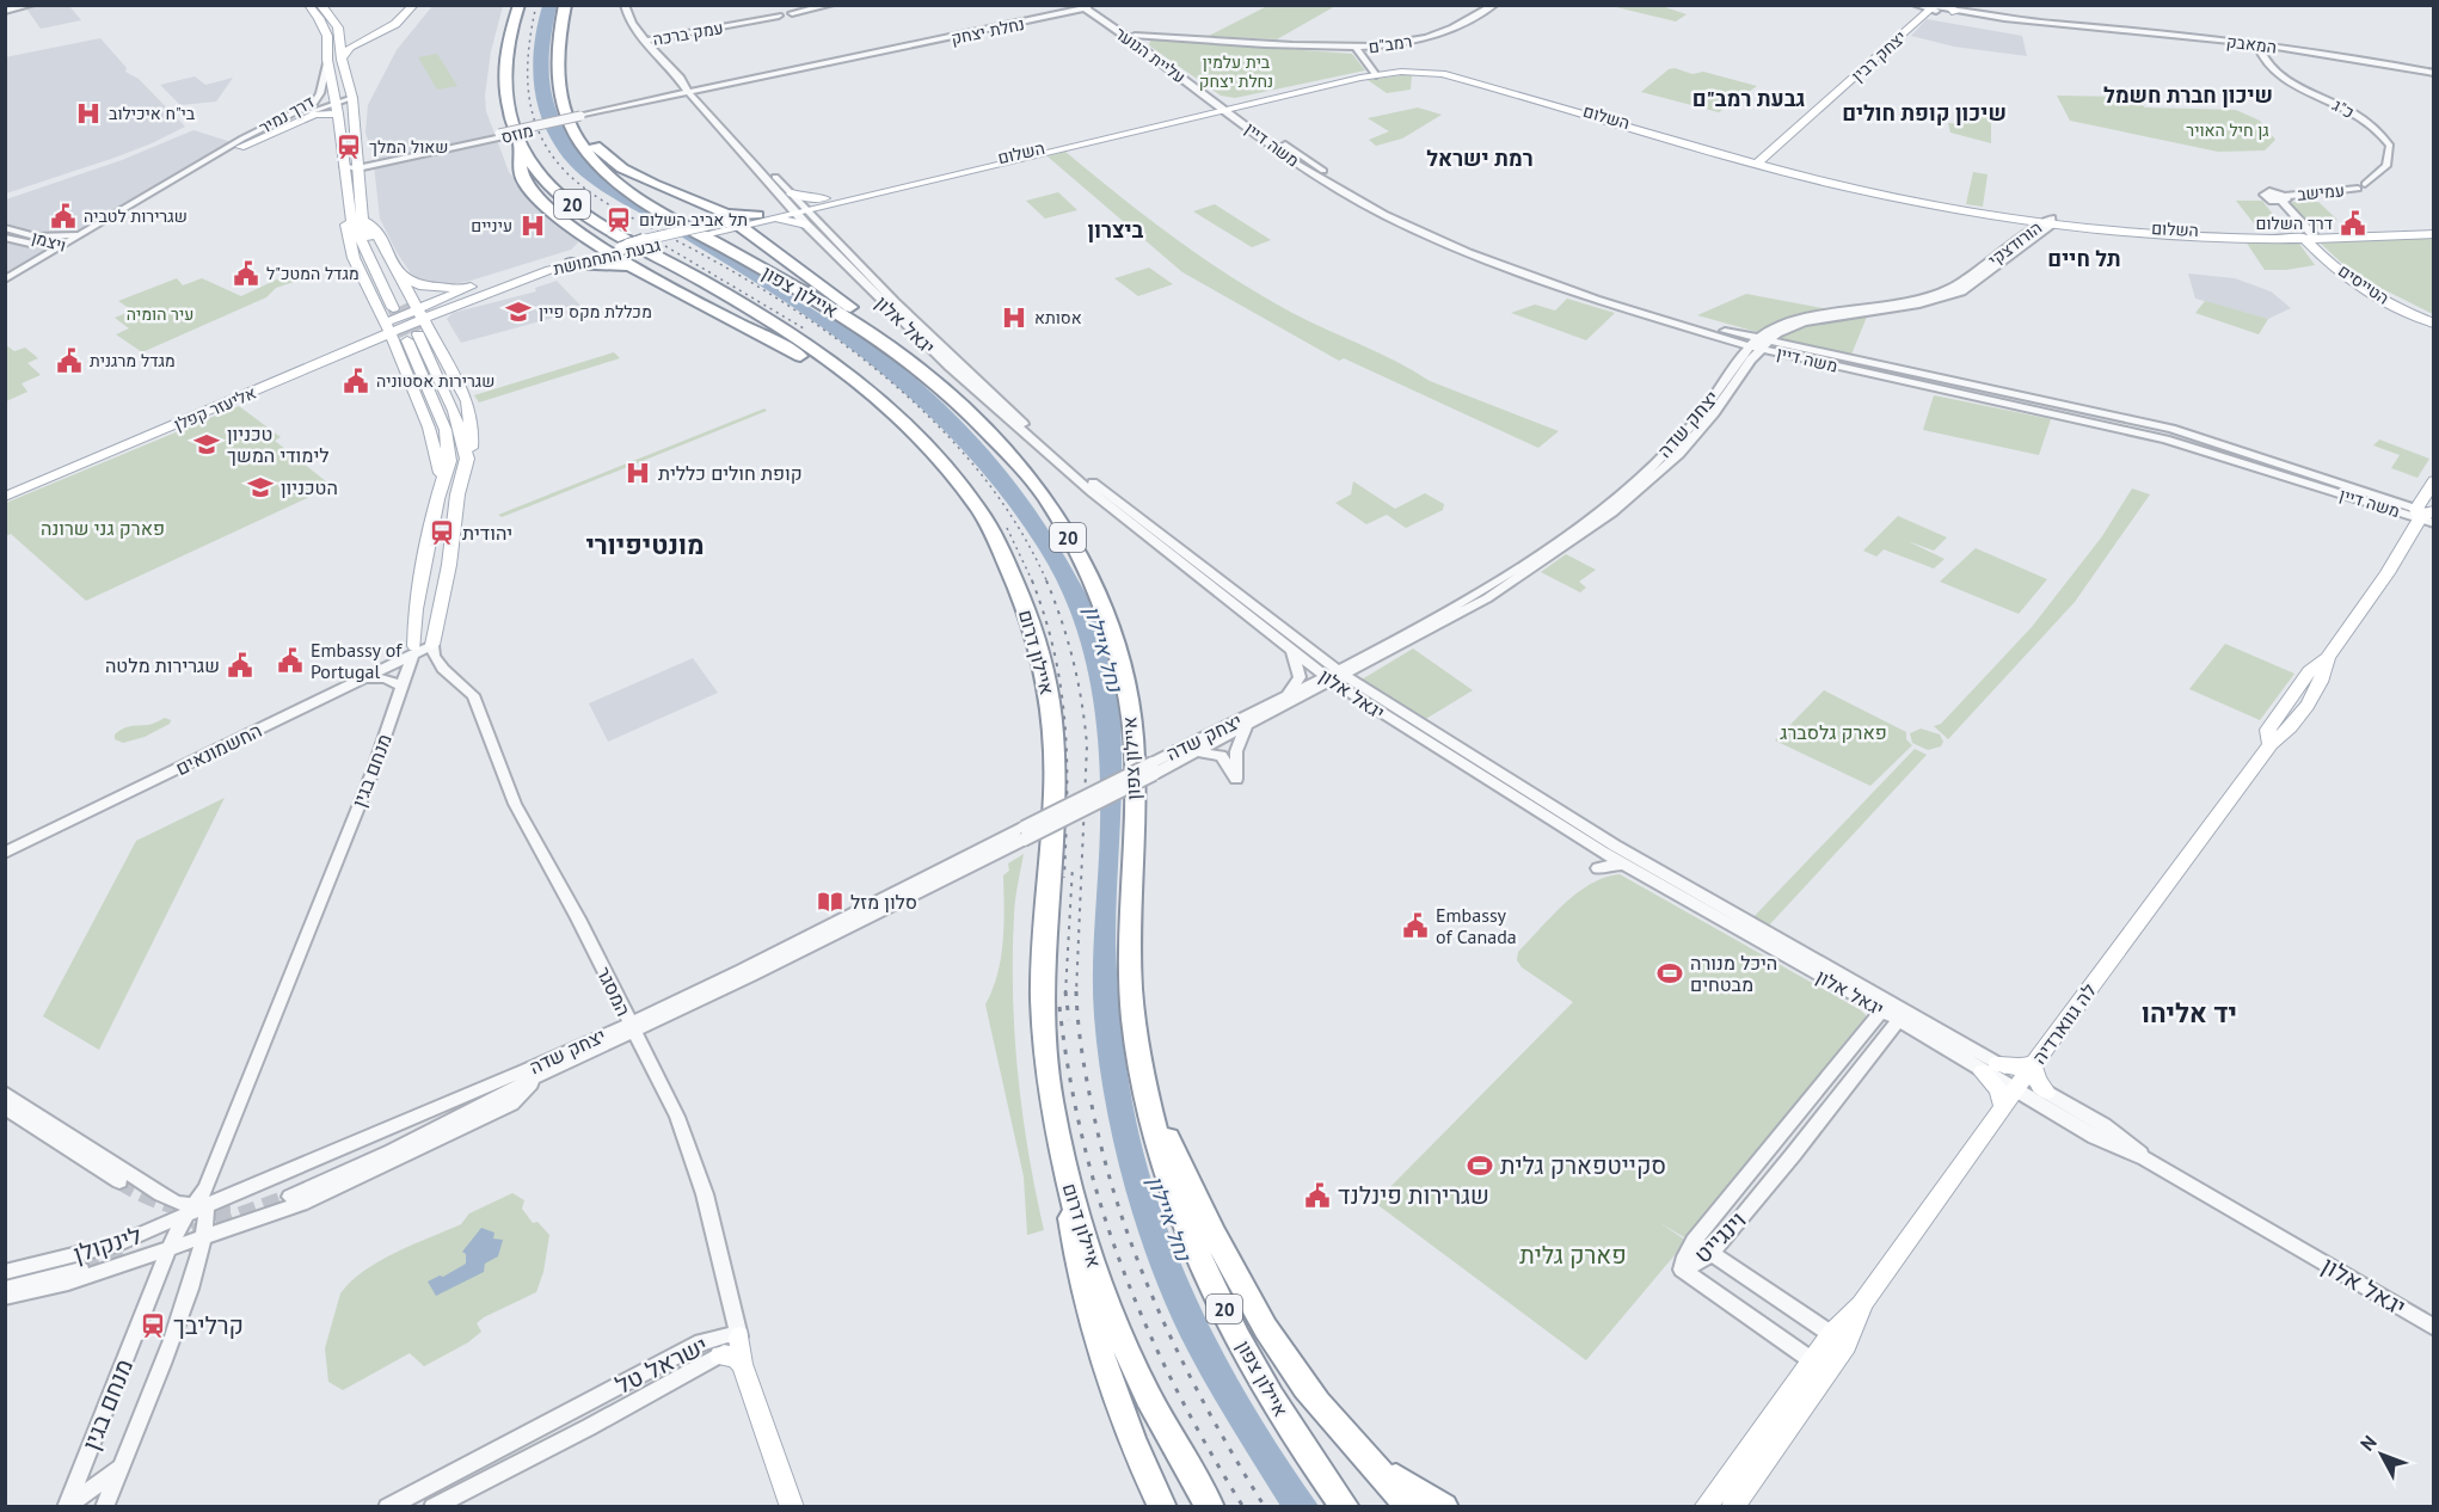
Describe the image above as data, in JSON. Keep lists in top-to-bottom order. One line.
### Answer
{"streets":{"highway":["20","איילון צפון","איילון דרום"],"main road":["יצחק רבין","דרך נמיר","השלום","גבעת התחמושת","הטייסים","אליעזר קפלן","מנחם בגין","המסגר","לה גווארדיה"],"street":["נחלת יצחק","עמק ברכה","רמב\"ם","המאבק","עליית הנוער","כ\"ג","מוזס","משה דיין","עמישב","ויצמן","הורודצקי","יגאל אלון","יצחק שדה","החשמונאים","וינגייט","לינקולן","ישראל טל"]},"crossings":[["נחלת יצחק","עליית הנוער"],["נחלת יצחק","מוזס"],["נחלת יצחק","יגאל אלון"],["עמק ברכה","יגאל אלון"],["רמב\"ם","עליית הנוער"],["המאבק","יצחק רבין"],["המאבק","כ\"ג"],["עליית הנוער","השלום"],["עליית הנוער","משה דיין"],["יצחק רבין","השלום"],["כ\"ג","עמישב"],["השלום","משה דיין"],["השלום","הורודצקי"],["השלום","גבעת התחמושת"],["השלום","הטייסים"],["השלום","יגאל אלון"],["מוזס","איילון צפון"],["מוזס","יגאל אלון"],["משה דיין","הורודצקי"],["משה דיין","יצחק שדה"],["משה דיין","לה גווארדיה"],["הורודצקי","יצחק שדה"],["גבעת התחמושת","יגאל אלון"],["גבעת התחמושת","אליעזר קפלן"],["יגאל אלון","יצחק שדה"],["יגאל אלון","לה גווארדיה"],["יגאל אלון","וינגייט"],["יצחק שדה","מנחם בגין"],["יצחק שדה","המסגר"],["יצחק שדה","לינקולן"],["החשמונאים","מנחם בגין"],["החשמונאים","המסגר"],["מנחם בגין","לינקולן"],["המסגר","ישראל טל"]],"districts":["שיכון חברת חשמל","גבעת רמב\"ם","שיכון קופת חולים","רמת ישראל","ביצרון","תל חיים","מונטיפיורי","יד אליהו"],"water":["נחל איילון"],"parks":["בית עלמין נחלת יצחק","גן חיל האויר","עיר הומיה","פארק גני שרונה","פארק גלסברג","פארק גלית"],"places":{"hospital":["בי\"ח איכילוב","עיניים","אסותא","קופת חולים כללית"],"station":["שאול המלך","תל אביב השלום","יהודית","קרליבך"],"public building":["שגרירות לטביה","דרך השלום","מגדל המטכ\"ל","מגדל מרגנית","שגרירות אסטוניה","Embassy of Portugal","שגרירות מלטה","Embassy of Canada","שגרירות פינלנד"],"school or university":["מכללת מקס פיין","טכניון לימודי המשך","הטכניון"],"library":["סלון מזל"],"sports":["היכל מנורה מבטחים","סקייטפארק גלית"]},"north":"top left"}
